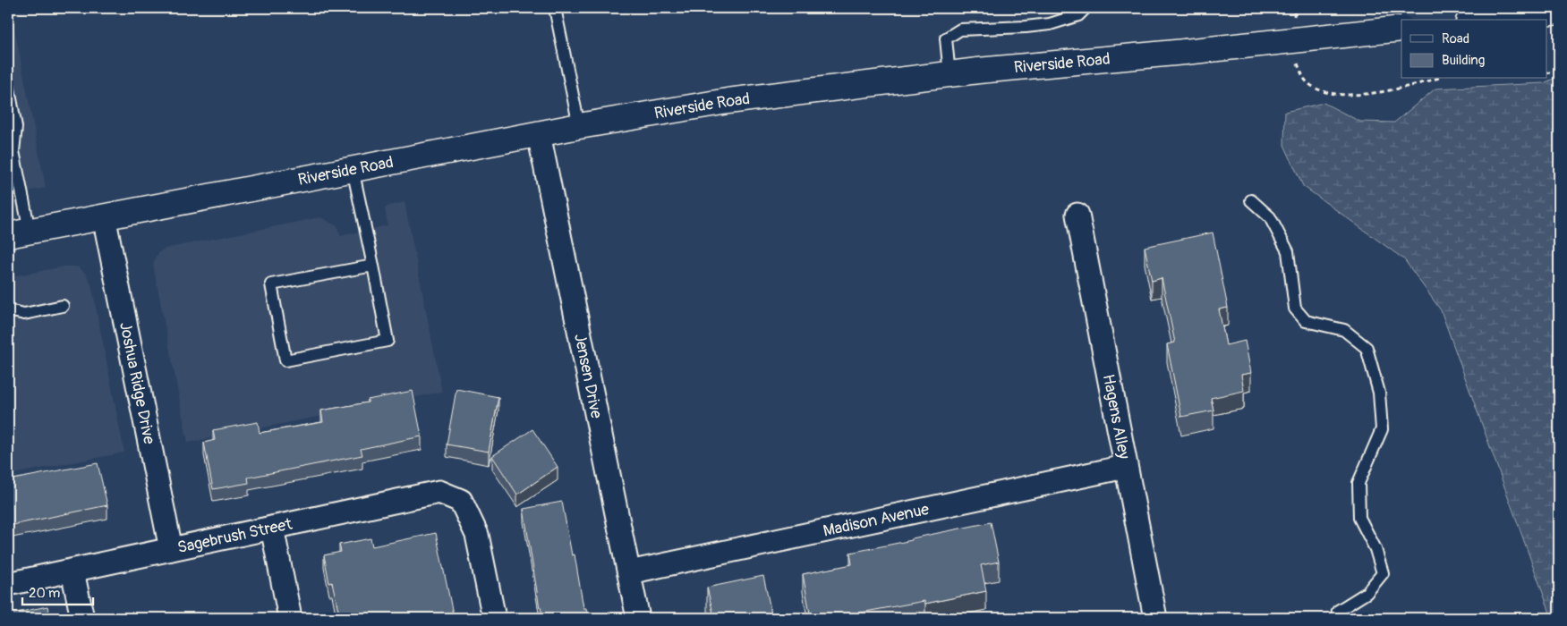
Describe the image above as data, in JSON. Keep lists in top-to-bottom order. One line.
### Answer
{"streets":{"main road":["Riverside Road"],"street":["Jensen Drive","Joshua Ridge Drive","Hagens Alley","Madison Avenue","Sagebrush Street"]},"crossings":[["Riverside Road","Jensen Drive"],["Riverside Road","Joshua Ridge Drive"],["Jensen Drive","Madison Avenue"],["Joshua Ridge Drive","Sagebrush Street"],["Hagens Alley","Madison Avenue"]],"legend":["Road","Building"],"scale_bar":"20 m"}
